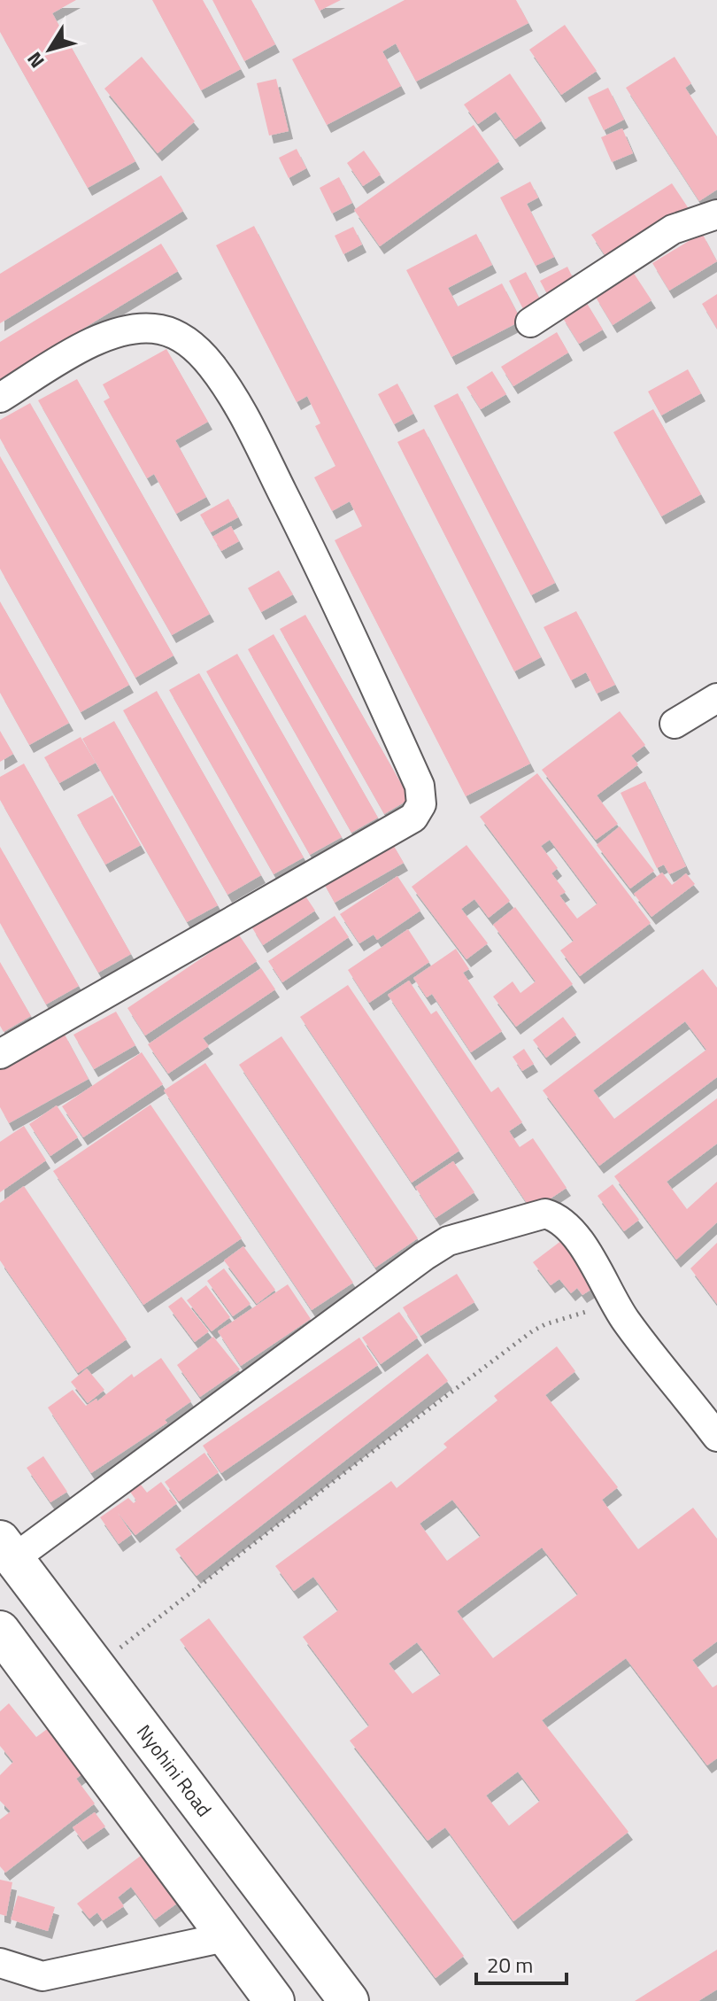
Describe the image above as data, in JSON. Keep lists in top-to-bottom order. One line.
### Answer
{"streets":{"main road":["Nyohini Road"]},"scale_bar":"20 m","north":"bottom left"}
